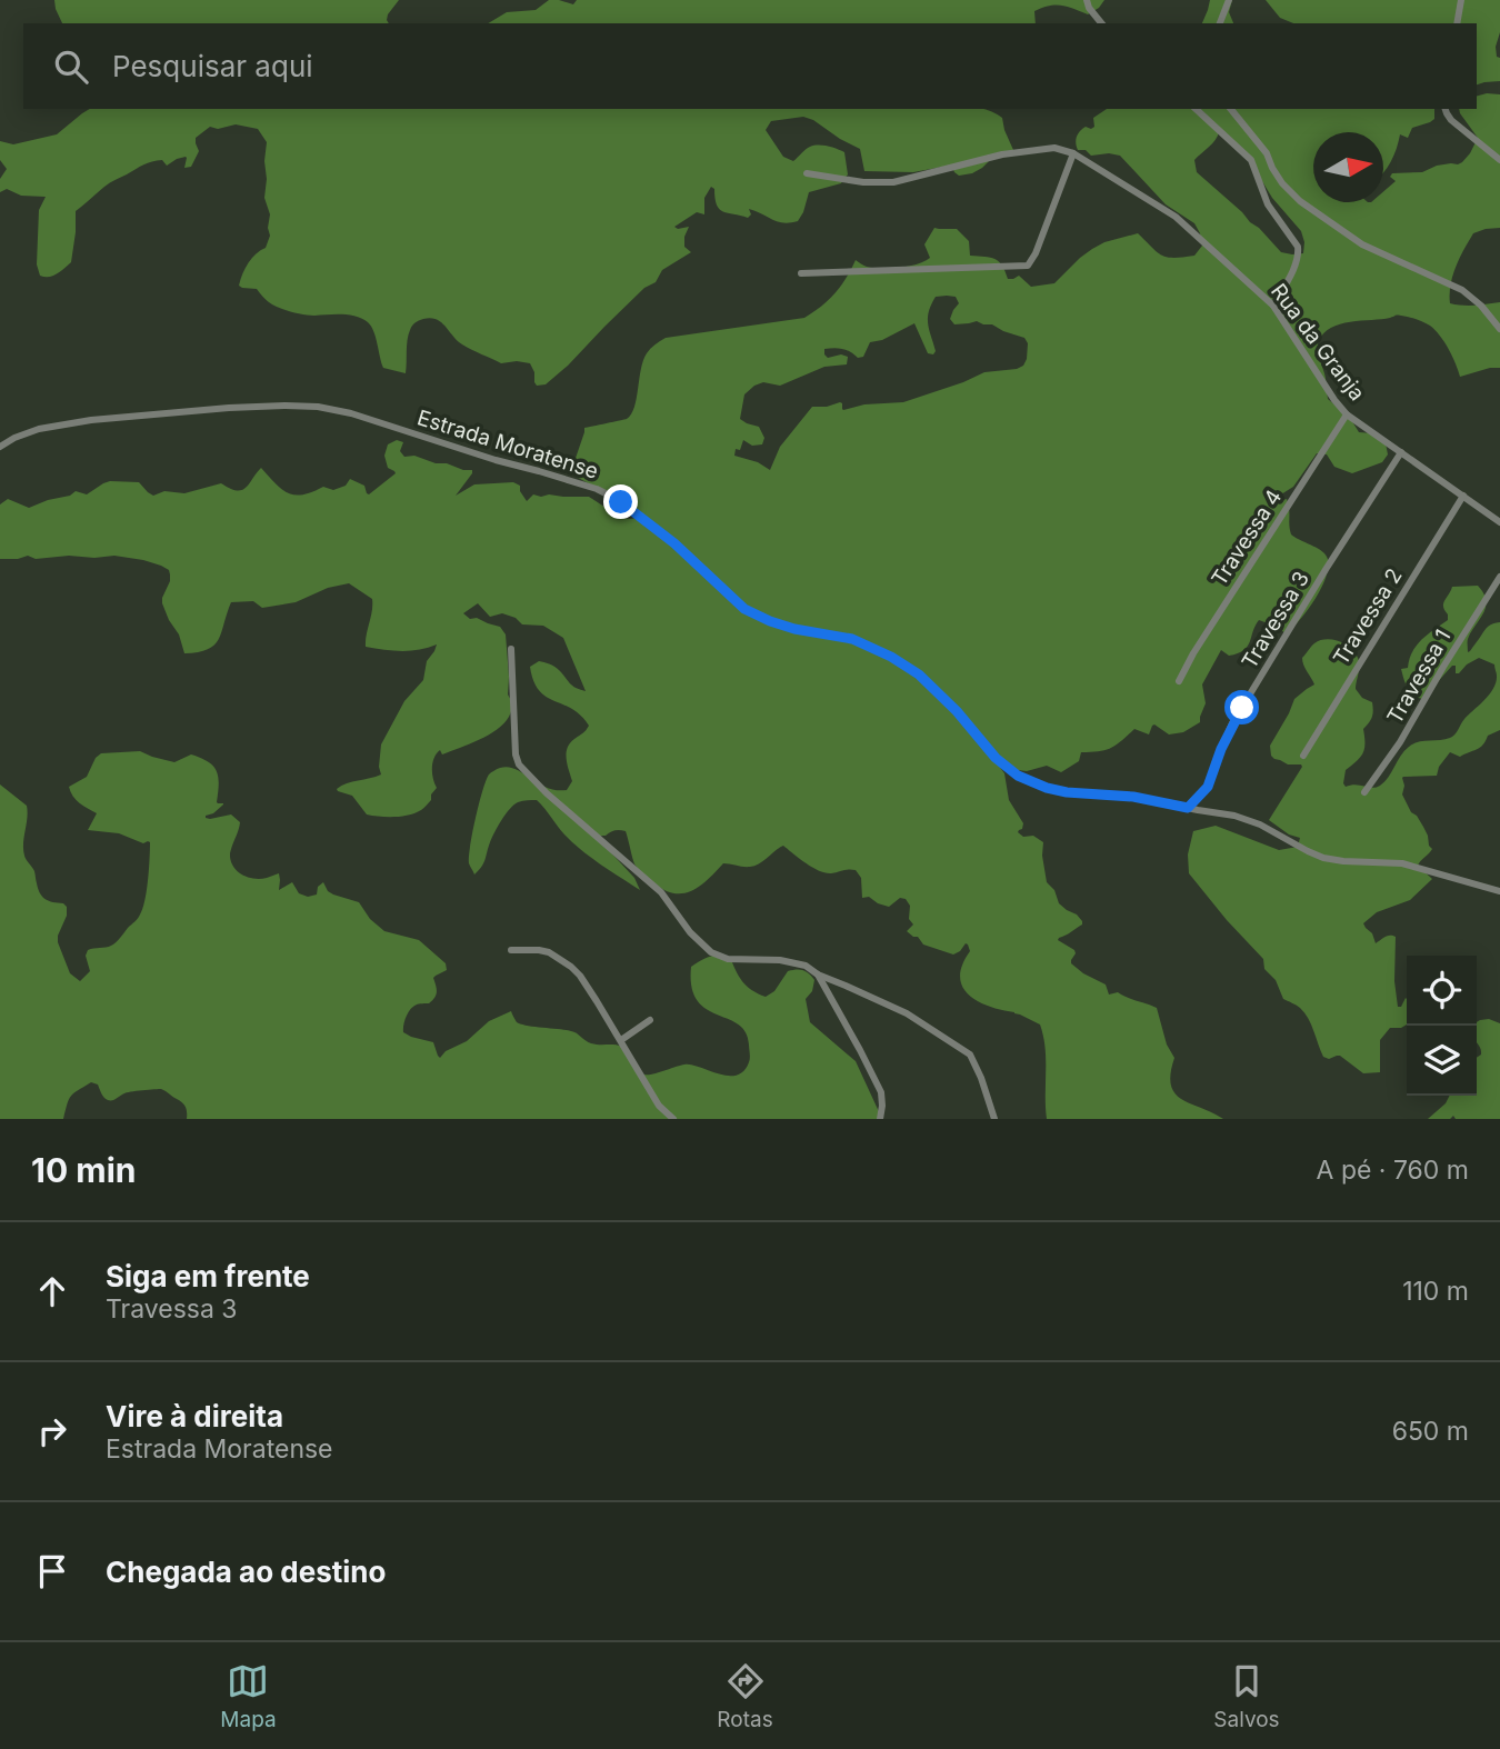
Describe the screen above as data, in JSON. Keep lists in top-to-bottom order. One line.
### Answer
{"streets":{"street":["Rua da Granja","Estrada Moratense","Travessa 4","Travessa 2","Travessa 3","Travessa 1"]},"crossings":[["Rua da Granja","Travessa 4"],["Rua da Granja","Travessa 2"],["Rua da Granja","Travessa 3"],["Estrada Moratense","Travessa 3"]],"north":"right","page":{"search":"Pesquisar aqui","heading":["10 min","A pé · 760 m"],"list":[["Siga em frente","Travessa 3","110 m"],["Vire à direita","Estrada Moratense","650 m"],"Chegada ao destino"],"nav":["Mapa","Rotas","Salvos"]}}
